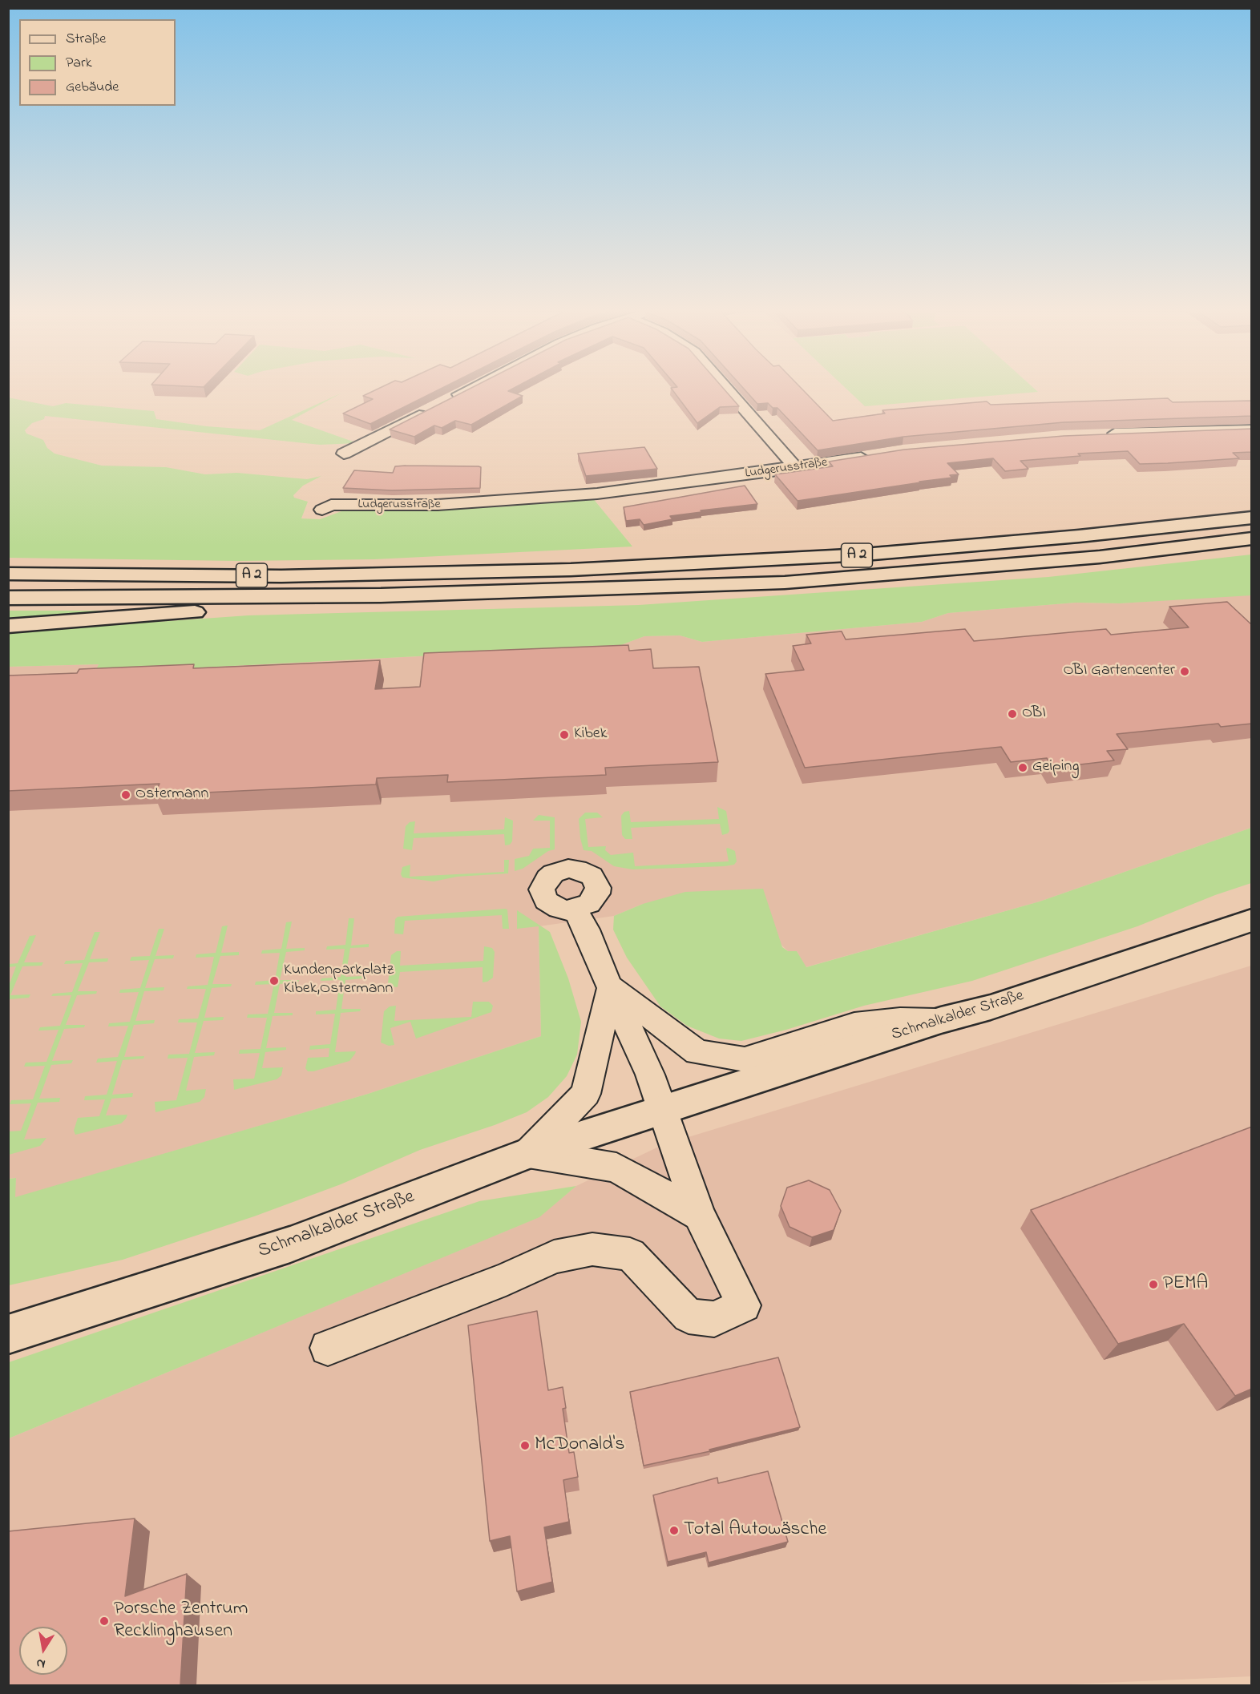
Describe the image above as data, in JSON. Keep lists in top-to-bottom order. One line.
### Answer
{"streets":{"main road":["A 2","Schmalkalder Straße"],"street":["Ludgerusstraße"]},"places":["OBI Gartencenter","OBI","Kibek","Geiping","Ostermann","Kundenparkplatz Kibek,Ostermann","PEMA","McDonald's","Total Autowäsche","Porsche Zentrum Recklinghausen"],"legend":["Straße","Park","Gebäude"],"north":"bottom"}
